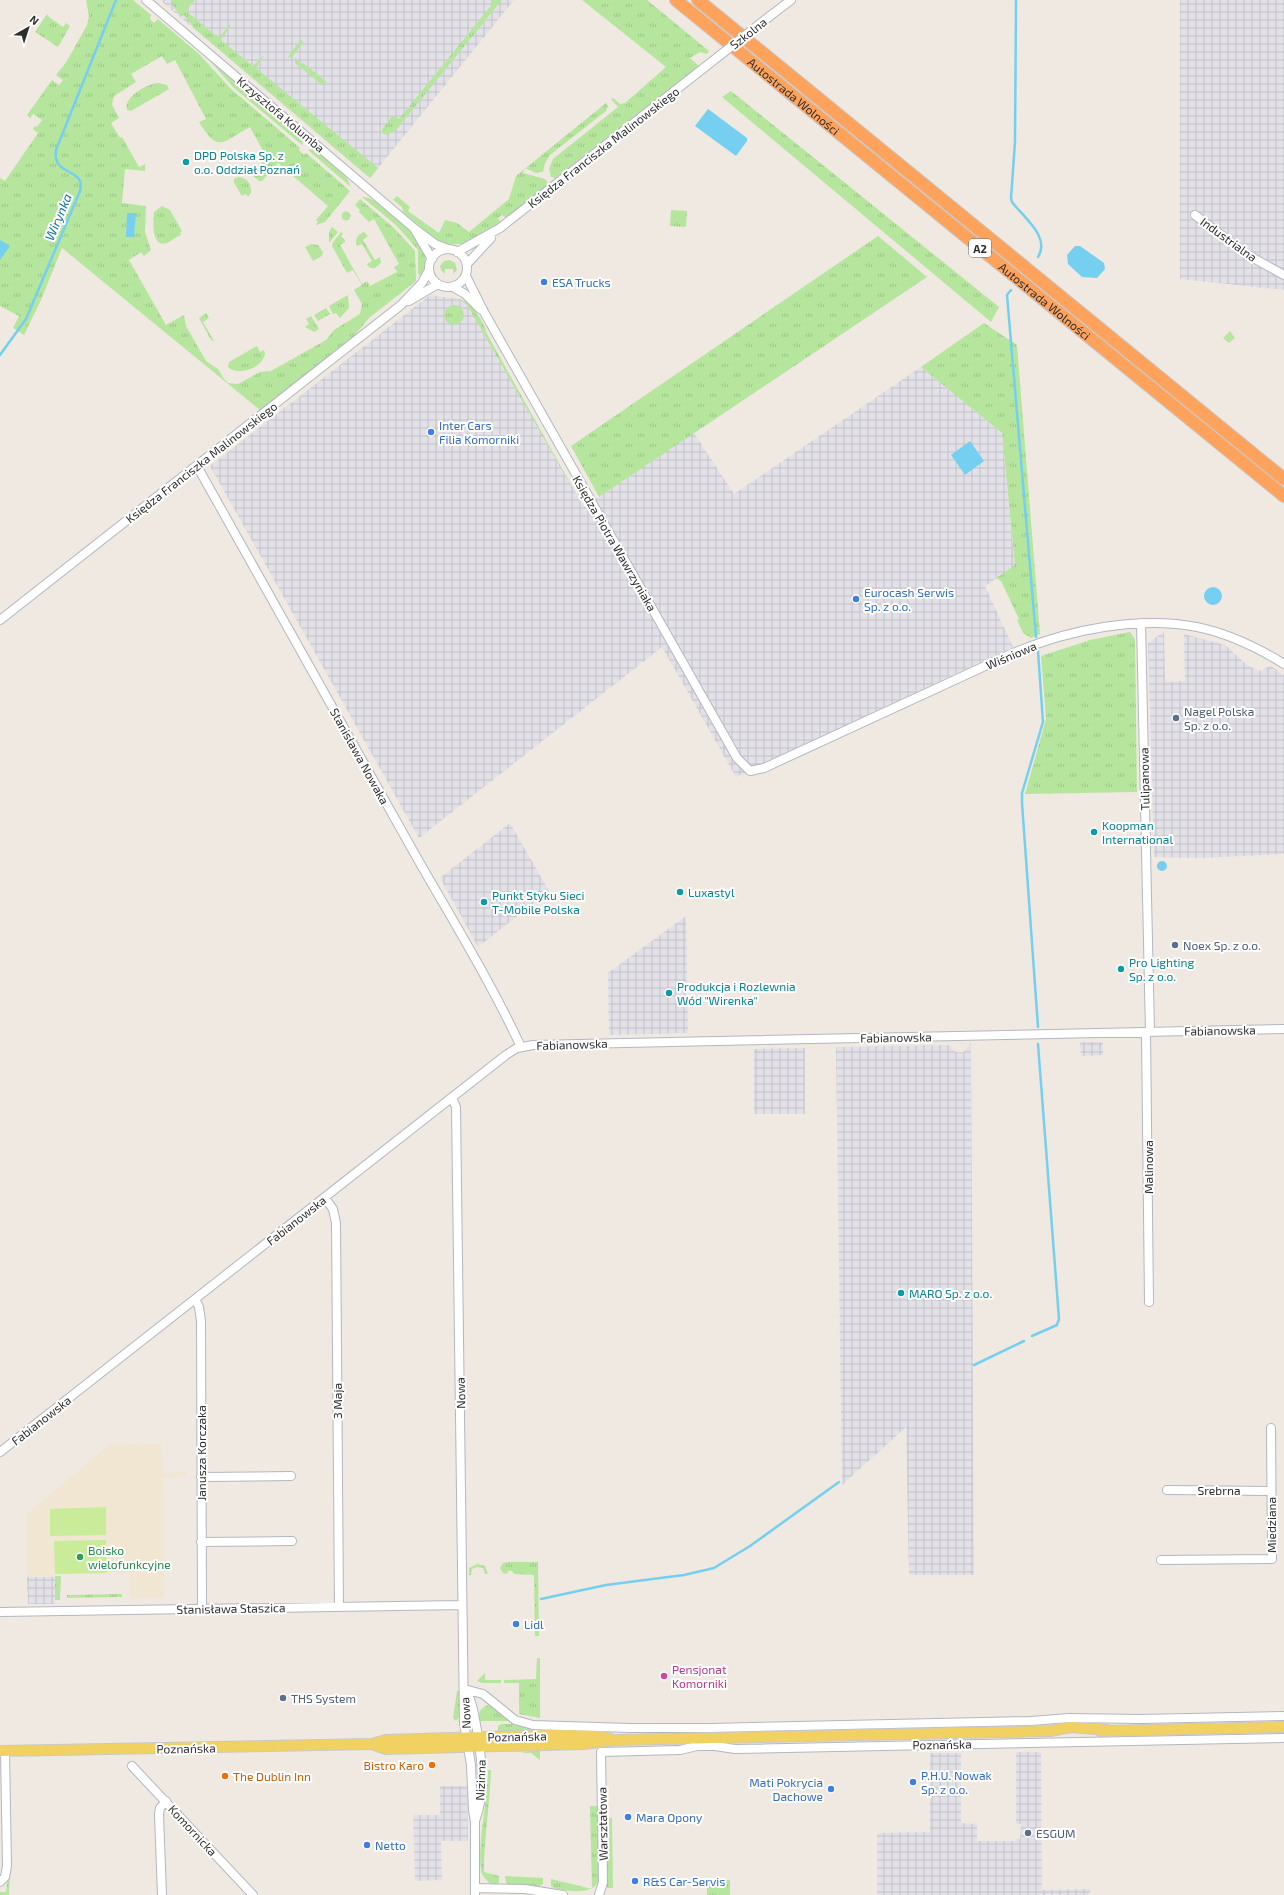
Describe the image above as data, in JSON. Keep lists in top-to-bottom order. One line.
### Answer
{"streets":{"highway":["Autostrada Wolności","A2"],"main road":["Poznańska"],"street":["Szkolna","Krzysztofa Kolumba","Księdza Franciszka Malinowskiego","Industrialna","Księdza Piotra Wawrzyniaka","Wiśniowa","Stanisława Nowaka","Tulipanowa","Fabianowska","Malinowa","Nowa","3 Maja","Janusza Korczaka","Srebrna","Miedziana","Stanisława Staszica","Nizinna","Warsztatowa","Komornicka"]},"crossings":[["Szkolna","Księdza Franciszka Malinowskiego"],["Krzysztofa Kolumba","Księdza Franciszka Malinowskiego"],["Krzysztofa Kolumba","Księdza Piotra Wawrzyniaka"],["Księdza Franciszka Malinowskiego","Księdza Piotra Wawrzyniaka"],["Księdza Franciszka Malinowskiego","Stanisława Nowaka"],["Księdza Piotra Wawrzyniaka","Wiśniowa"],["Wiśniowa","Tulipanowa"],["Stanisława Nowaka","Fabianowska"],["Tulipanowa","Fabianowska"],["Tulipanowa","Malinowa"],["Fabianowska","Malinowa"],["Fabianowska","Nowa"],["Fabianowska","3 Maja"],["Fabianowska","Janusza Korczaka"],["Nowa","Stanisława Staszica"],["Nowa","Poznańska"],["Nowa","Nizinna"],["3 Maja","Stanisława Staszica"],["Janusza Korczaka","Stanisława Staszica"],["Srebrna","Miedziana"],["Poznańska","Nizinna"],["Poznańska","Warsztatowa"]],"water":["Wirynka"],"places":["DPD Polska Sp. z o.o. Oddział Poznań","ESA Trucks","Inter Cars Filia Komorniki","Eurocash Serwis Sp. z o.o.","Nagel Polska Sp. z o.o.","Koopman International","Luxastyl","Punkt Styku Sieci T-Mobile Polska","Noex Sp. z o.o.","Pro Lighting Sp. z o.o.","Produkcja i Rozlewnia Wód \"Wirenka\"","MARO Sp. z o.o.","Boisko wielofunkcyjne","Lidl","Pensjonat Komorniki","THS System","Bistro Karo","The Dublin Inn","P.H.U. Nowak Sp. z o.o.","Mati Pokrycia Dachowe","Mara Opony","ESGUM","Netto","R&S Car-Servis"],"north":"top right"}
